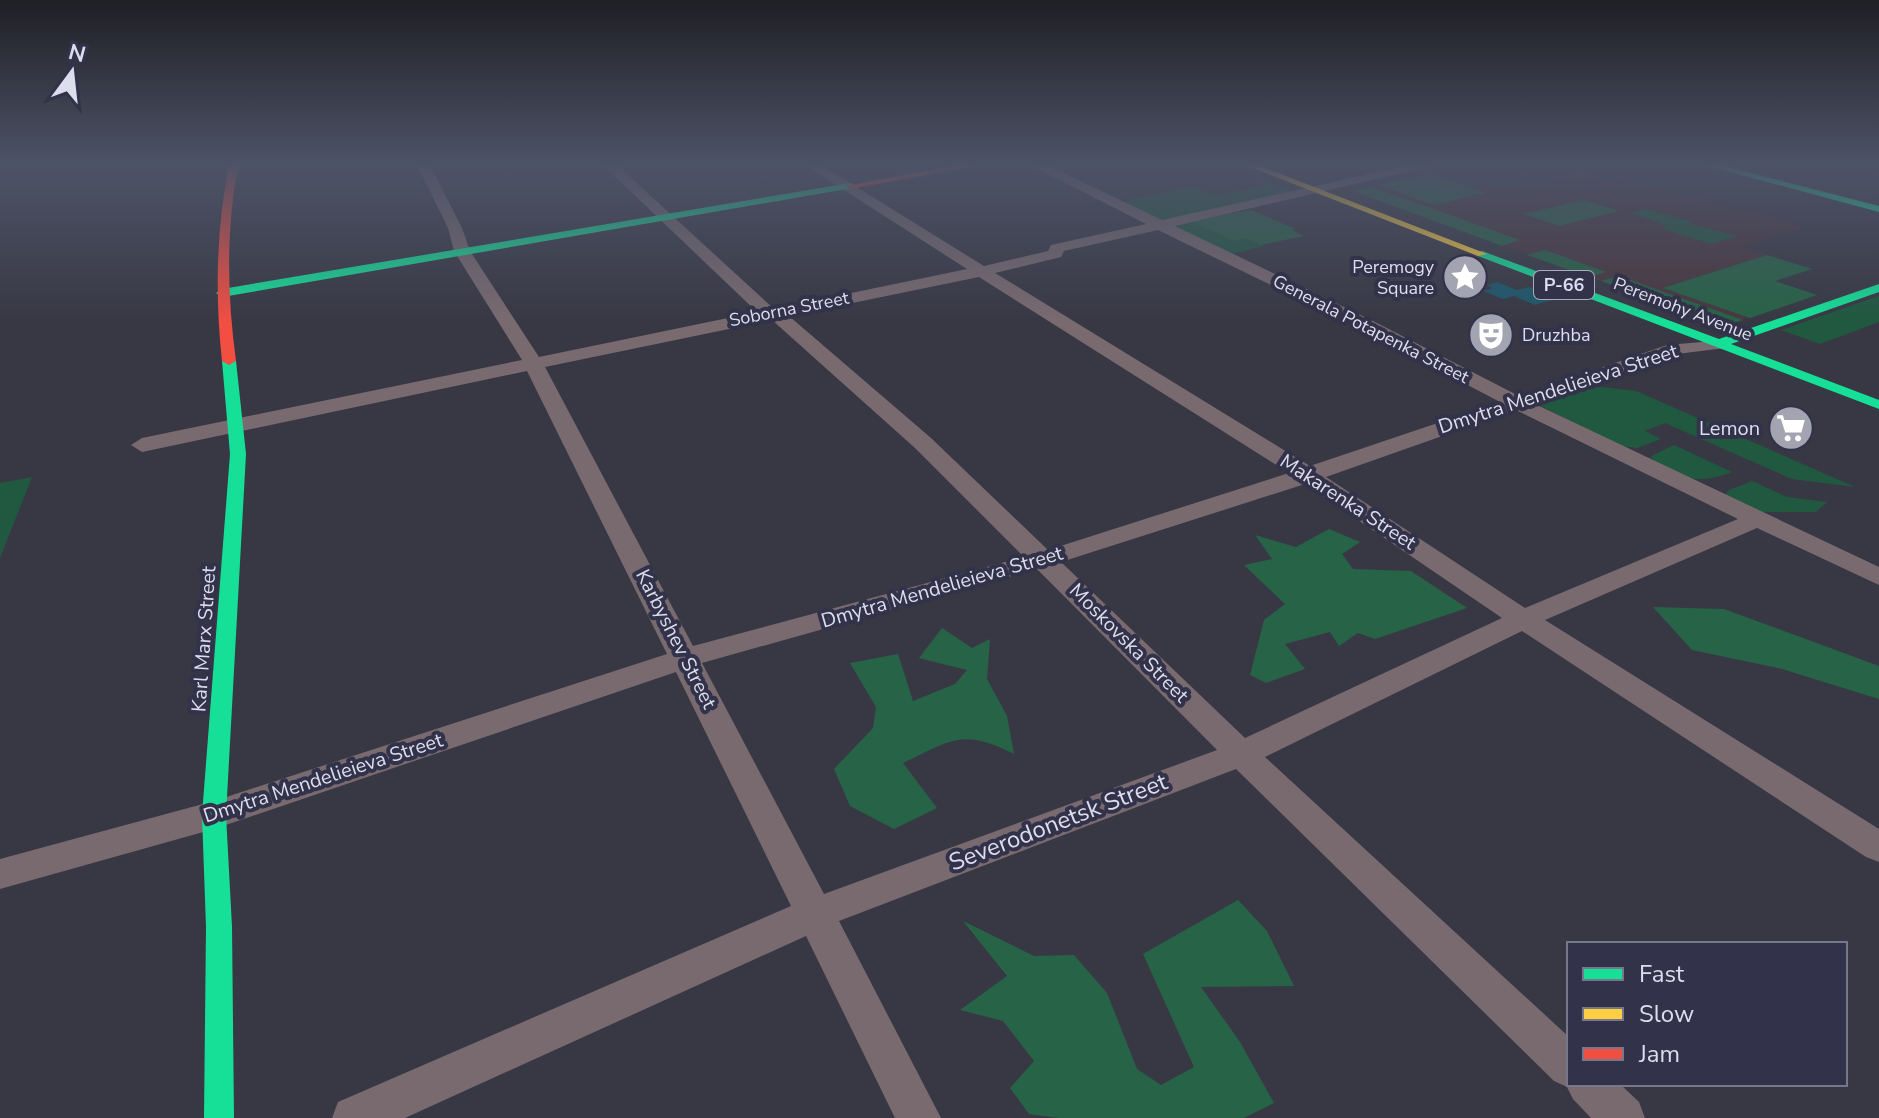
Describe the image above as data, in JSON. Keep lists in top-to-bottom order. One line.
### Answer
{"streets":{"street":["Р-66","Soborna Street","Peremohy Avenue","Generala Potapenka Street","Dmytra Mendelieieva Street","Makarenka Street","Karl Marx Street","Karbyshev Street","Moskovska Street","Severodonetsk Street"]},"crossings":[["Soborna Street","Generala Potapenka Street"],["Soborna Street","Makarenka Street"],["Soborna Street","Karl Marx Street"],["Soborna Street","Karbyshev Street"],["Soborna Street","Moskovska Street"],["Peremohy Avenue","Dmytra Mendelieieva Street"],["Generala Potapenka Street","Dmytra Mendelieieva Street"],["Generala Potapenka Street","Severodonetsk Street"],["Dmytra Mendelieieva Street","Makarenka Street"],["Dmytra Mendelieieva Street","Karl Marx Street"],["Dmytra Mendelieieva Street","Karbyshev Street"],["Dmytra Mendelieieva Street","Moskovska Street"],["Makarenka Street","Severodonetsk Street"],["Karbyshev Street","Severodonetsk Street"],["Moskovska Street","Severodonetsk Street"]],"places":{"place":["Peremogy Square"],"theatre":["Druzhba"],"supermarket":["Lemon"]},"legend":["Fast","Slow","Jam"],"north":"top"}
